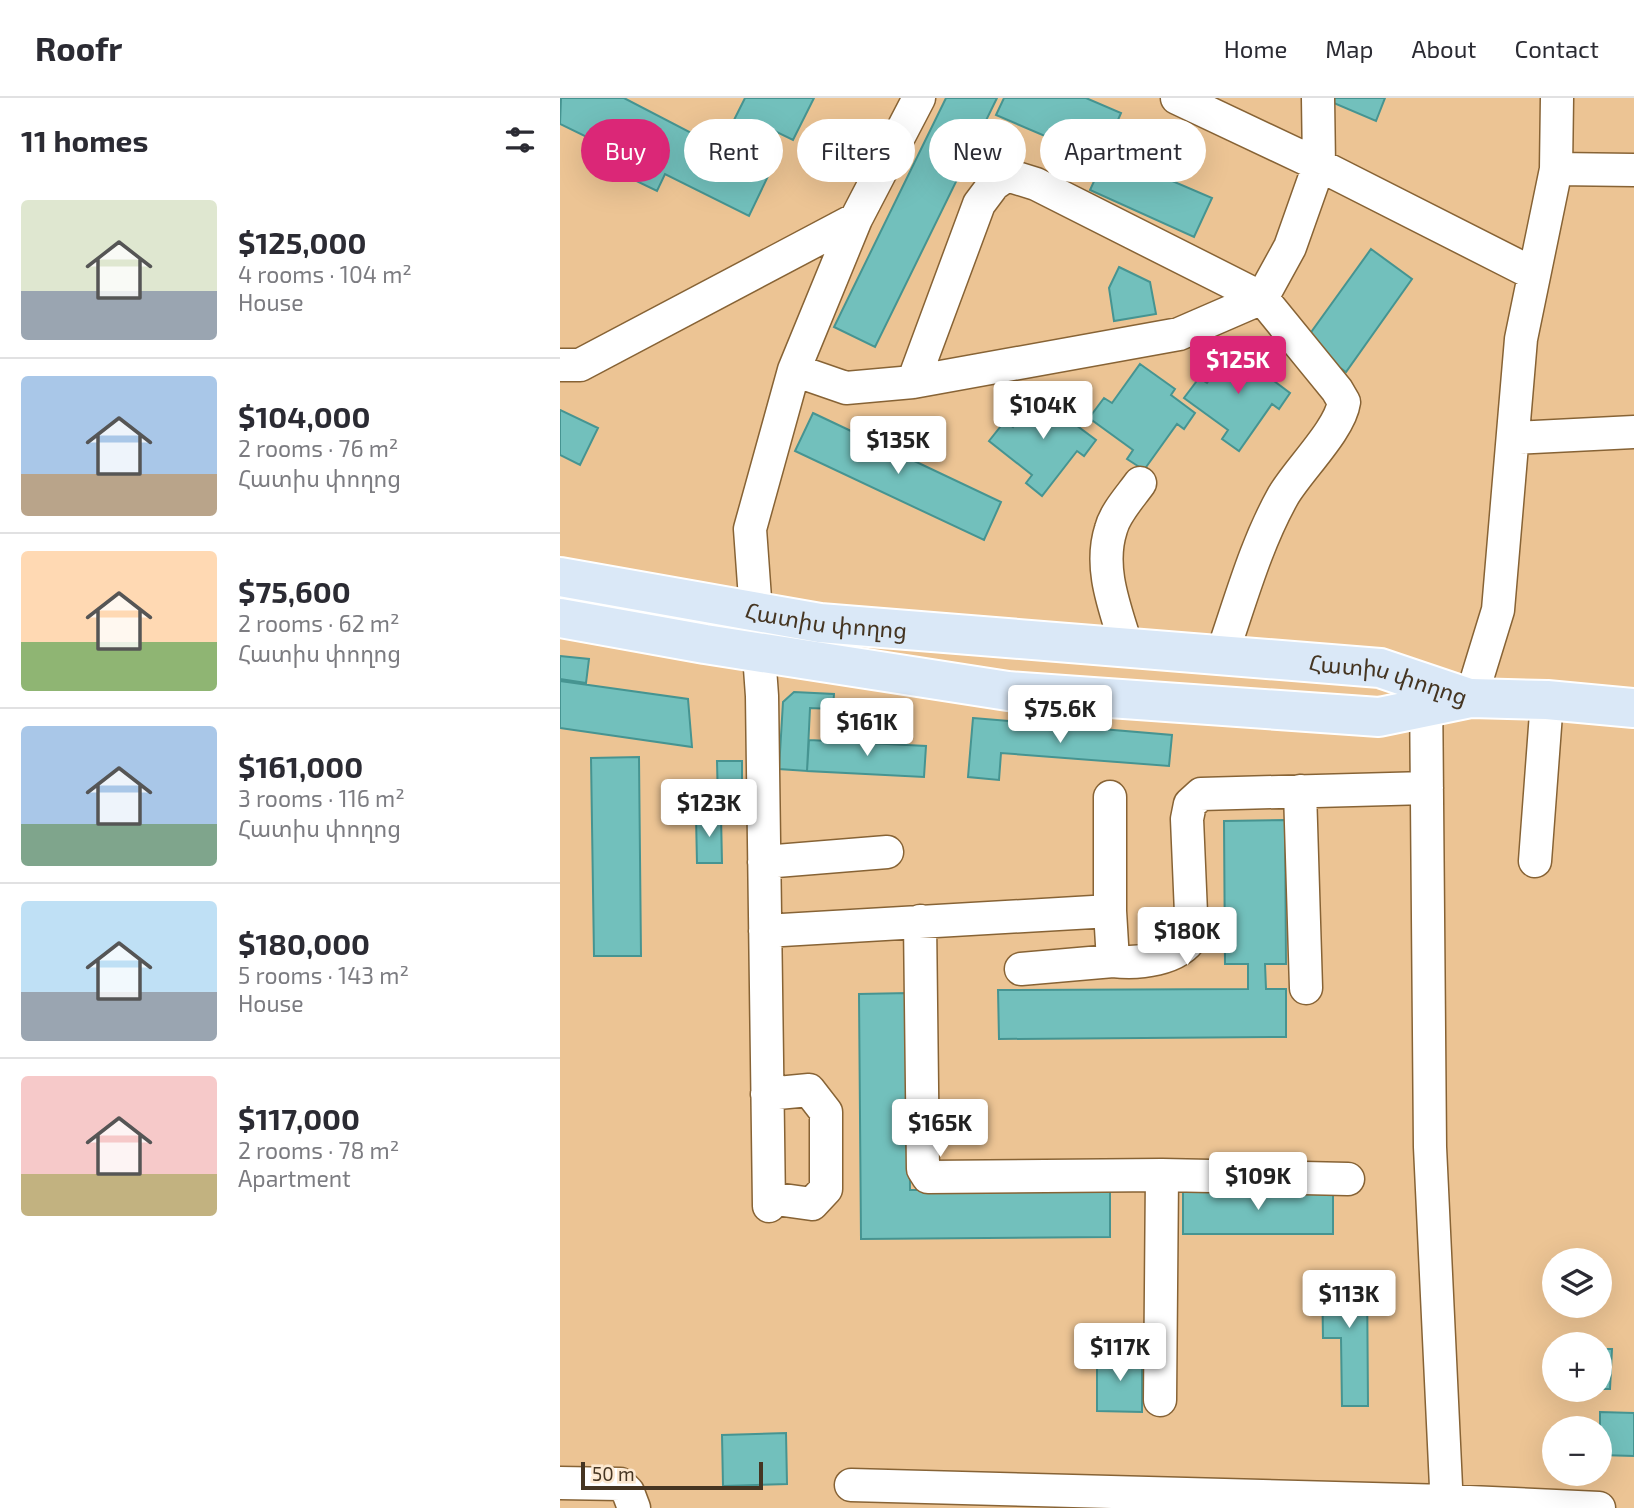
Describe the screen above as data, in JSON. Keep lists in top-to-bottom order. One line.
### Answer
{"streets":{"main road":["Հատիս փողոց"]},"scale_bar":"50 m","page":{"header":"Roofr","nav":["Home","Map","About","Contact"],"heading":"11 homes","chip":["Buy","Rent","Filters","New","Apartment"],"list":[{"name":"$125,000","note":"4 rooms · 104 m² · House"},{"name":"$104,000","note":"2 rooms · 76 m² · Հատիս փողոց"},{"name":"$75,600","note":"2 rooms · 62 m² · Հատիս փողոց"},{"name":"$161,000","note":"3 rooms · 116 m² · Հատիս փողոց"},{"name":"$180,000","note":"5 rooms · 143 m² · House"},{"name":"$117,000","note":"2 rooms · 78 m² · Apartment"}],"price":["$125K","$104K","$135K","$75.6K","$161K","$123K","$180K","$165K","$109K","$113K","$117K"],"map_buttons":["+","−"],"scale":"50 m"}}
